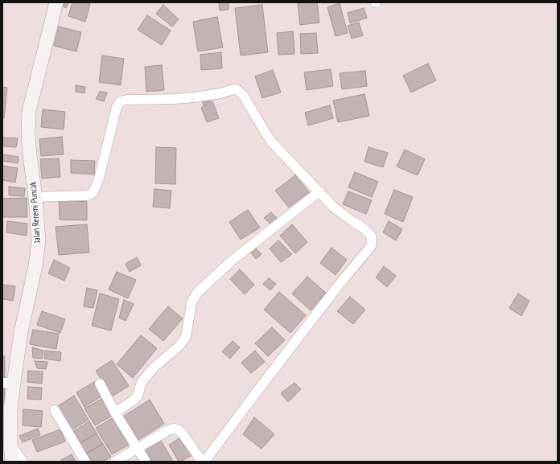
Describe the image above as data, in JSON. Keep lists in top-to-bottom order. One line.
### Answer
{"streets":{"street":["Jalan Reremi Puncak"]}}
